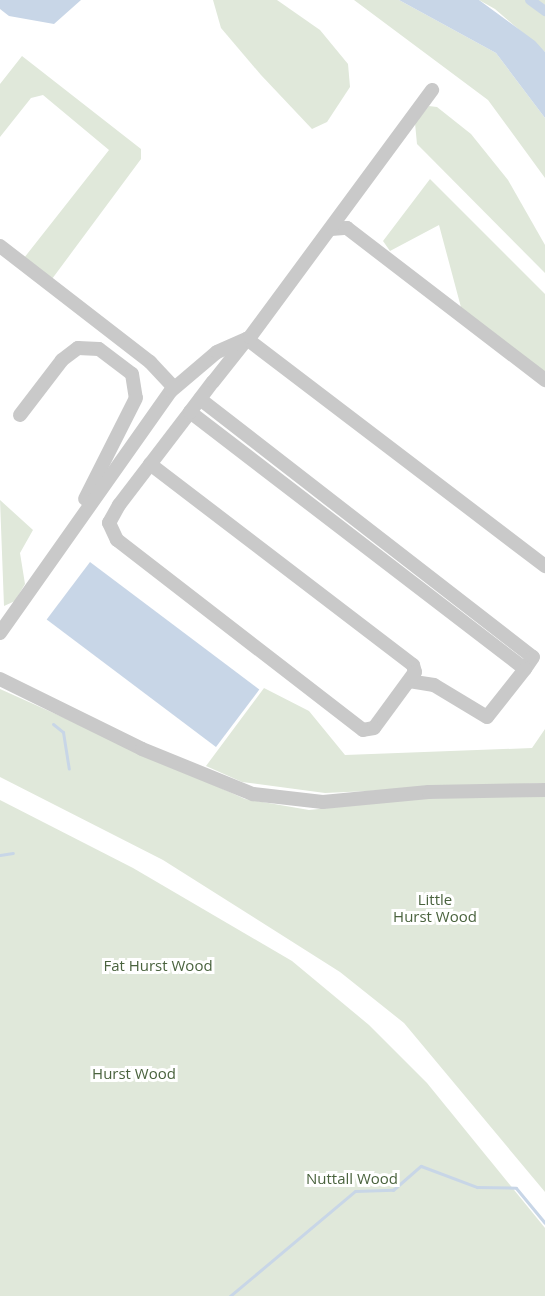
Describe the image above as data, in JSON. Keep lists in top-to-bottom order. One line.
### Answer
{"parks":["Little Hurst Wood","Fat Hurst Wood","Hurst Wood","Nuttall Wood"]}
